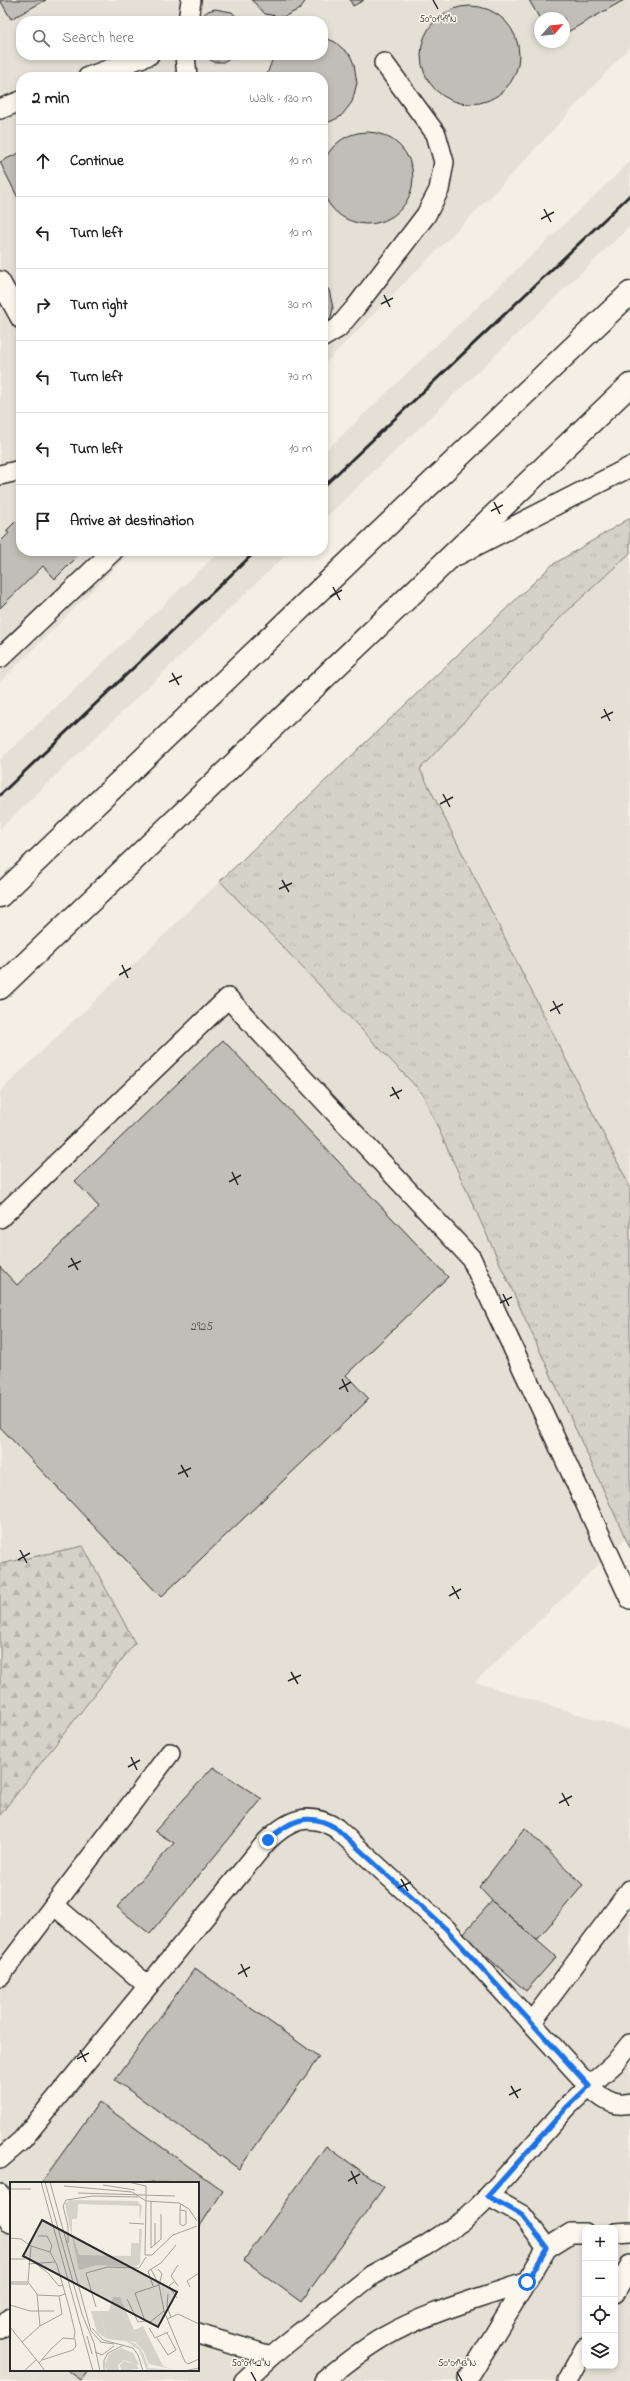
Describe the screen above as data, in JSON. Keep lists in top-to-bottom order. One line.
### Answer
{"house_numbers":["2925"],"north":"top right","page":{"search":"Search here","heading":["2 min","Walk · 130 m"],"list":[["Continue","10 m"],["Turn left","10 m"],["Turn right","30 m"],["Turn left","70 m"],["Turn left","10 m"],"Arrive at destination"],"map_buttons":["+","−"]},"coordinates":["50°01'49\"N","50°01'42\"N","50°01'43\"N"]}
